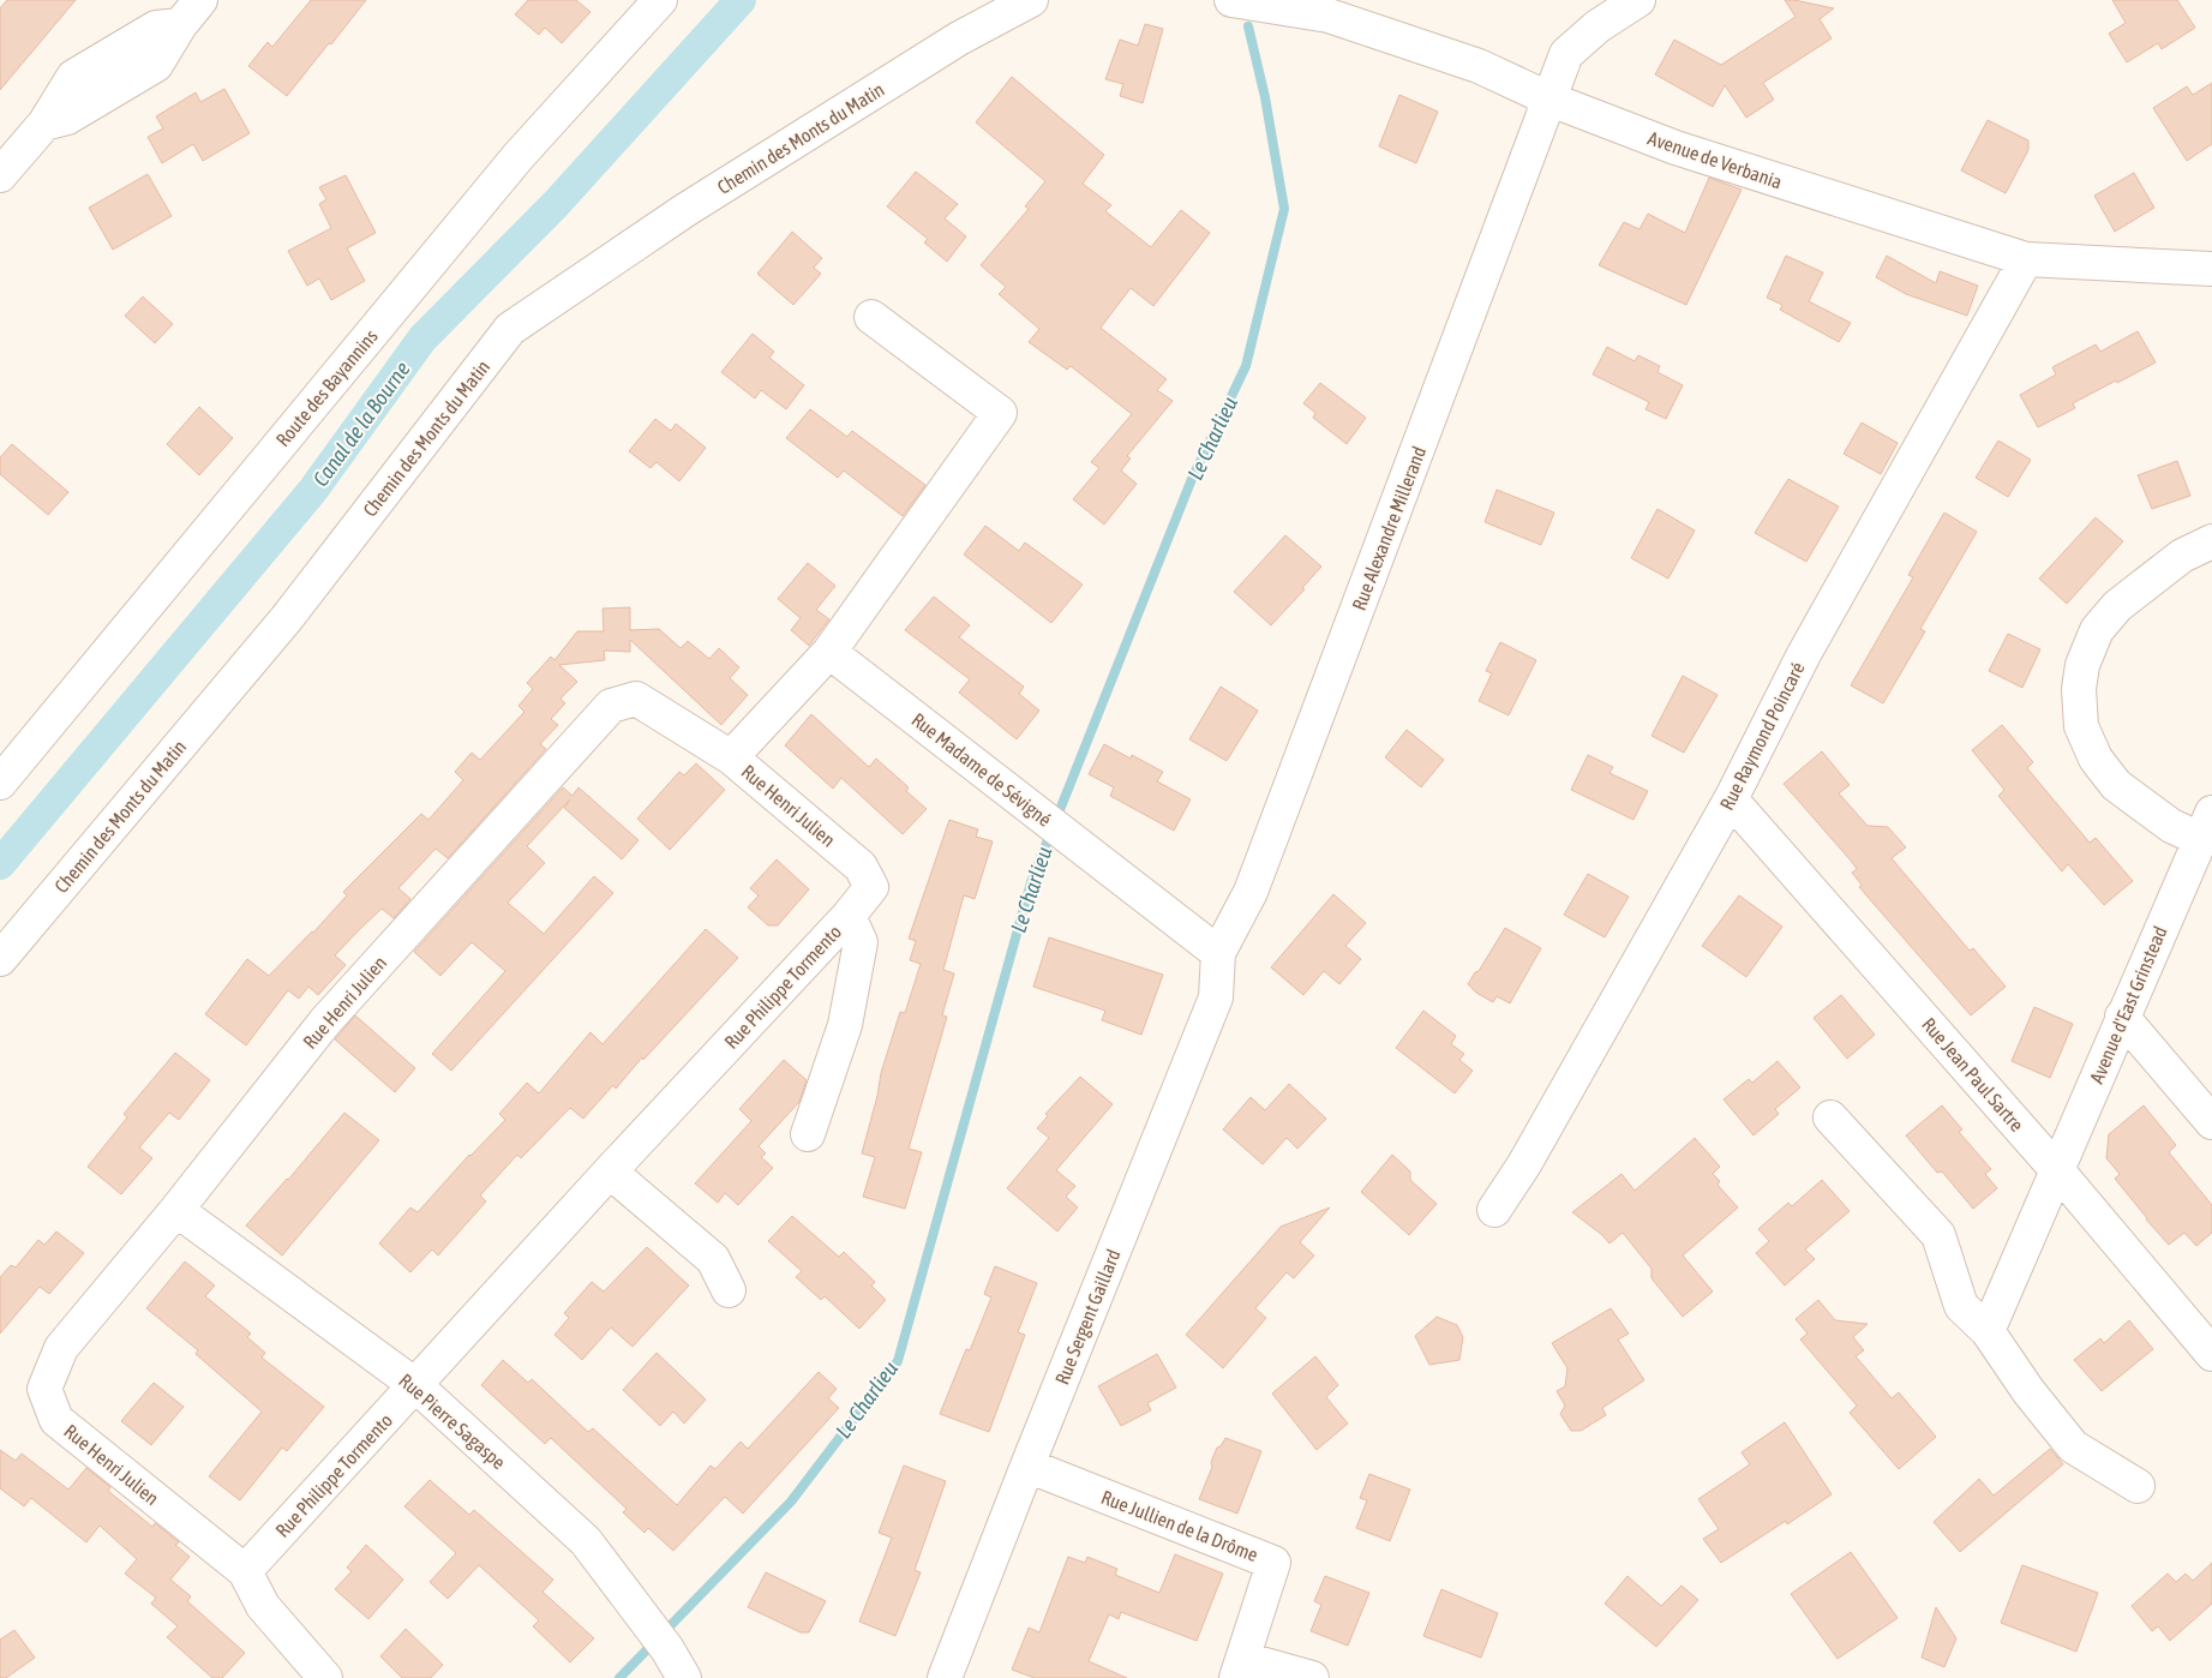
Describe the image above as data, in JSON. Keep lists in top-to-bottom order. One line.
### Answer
{"streets":{"street":["Chemin des Monts du Matin","Avenue de Verbania","Route des Bayannins","Rue Alexandre Millerand","Rue Raymond Poincaré","Rue Madame de Sévigné","Rue Henri Julien","Rue Philippe Tormento","Avenue d'East Grinstead","Rue Jean Paul Sartre","Rue Sergent Gaillard","Rue Pierre Sagaspe","Rue Jullien de la Drôme"]},"crossings":[["Avenue de Verbania","Rue Alexandre Millerand"],["Avenue de Verbania","Rue Raymond Poincaré"],["Rue Alexandre Millerand","Rue Madame de Sévigné"],["Rue Alexandre Millerand","Rue Sergent Gaillard"],["Rue Raymond Poincaré","Rue Jean Paul Sartre"],["Rue Madame de Sévigné","Rue Sergent Gaillard"],["Rue Henri Julien","Rue Philippe Tormento"],["Rue Henri Julien","Rue Pierre Sagaspe"],["Rue Philippe Tormento","Rue Pierre Sagaspe"],["Avenue d'East Grinstead","Rue Jean Paul Sartre"],["Rue Sergent Gaillard","Rue Jullien de la Drôme"]],"water":["Canal de la Bourne","Le Charlieu"]}
